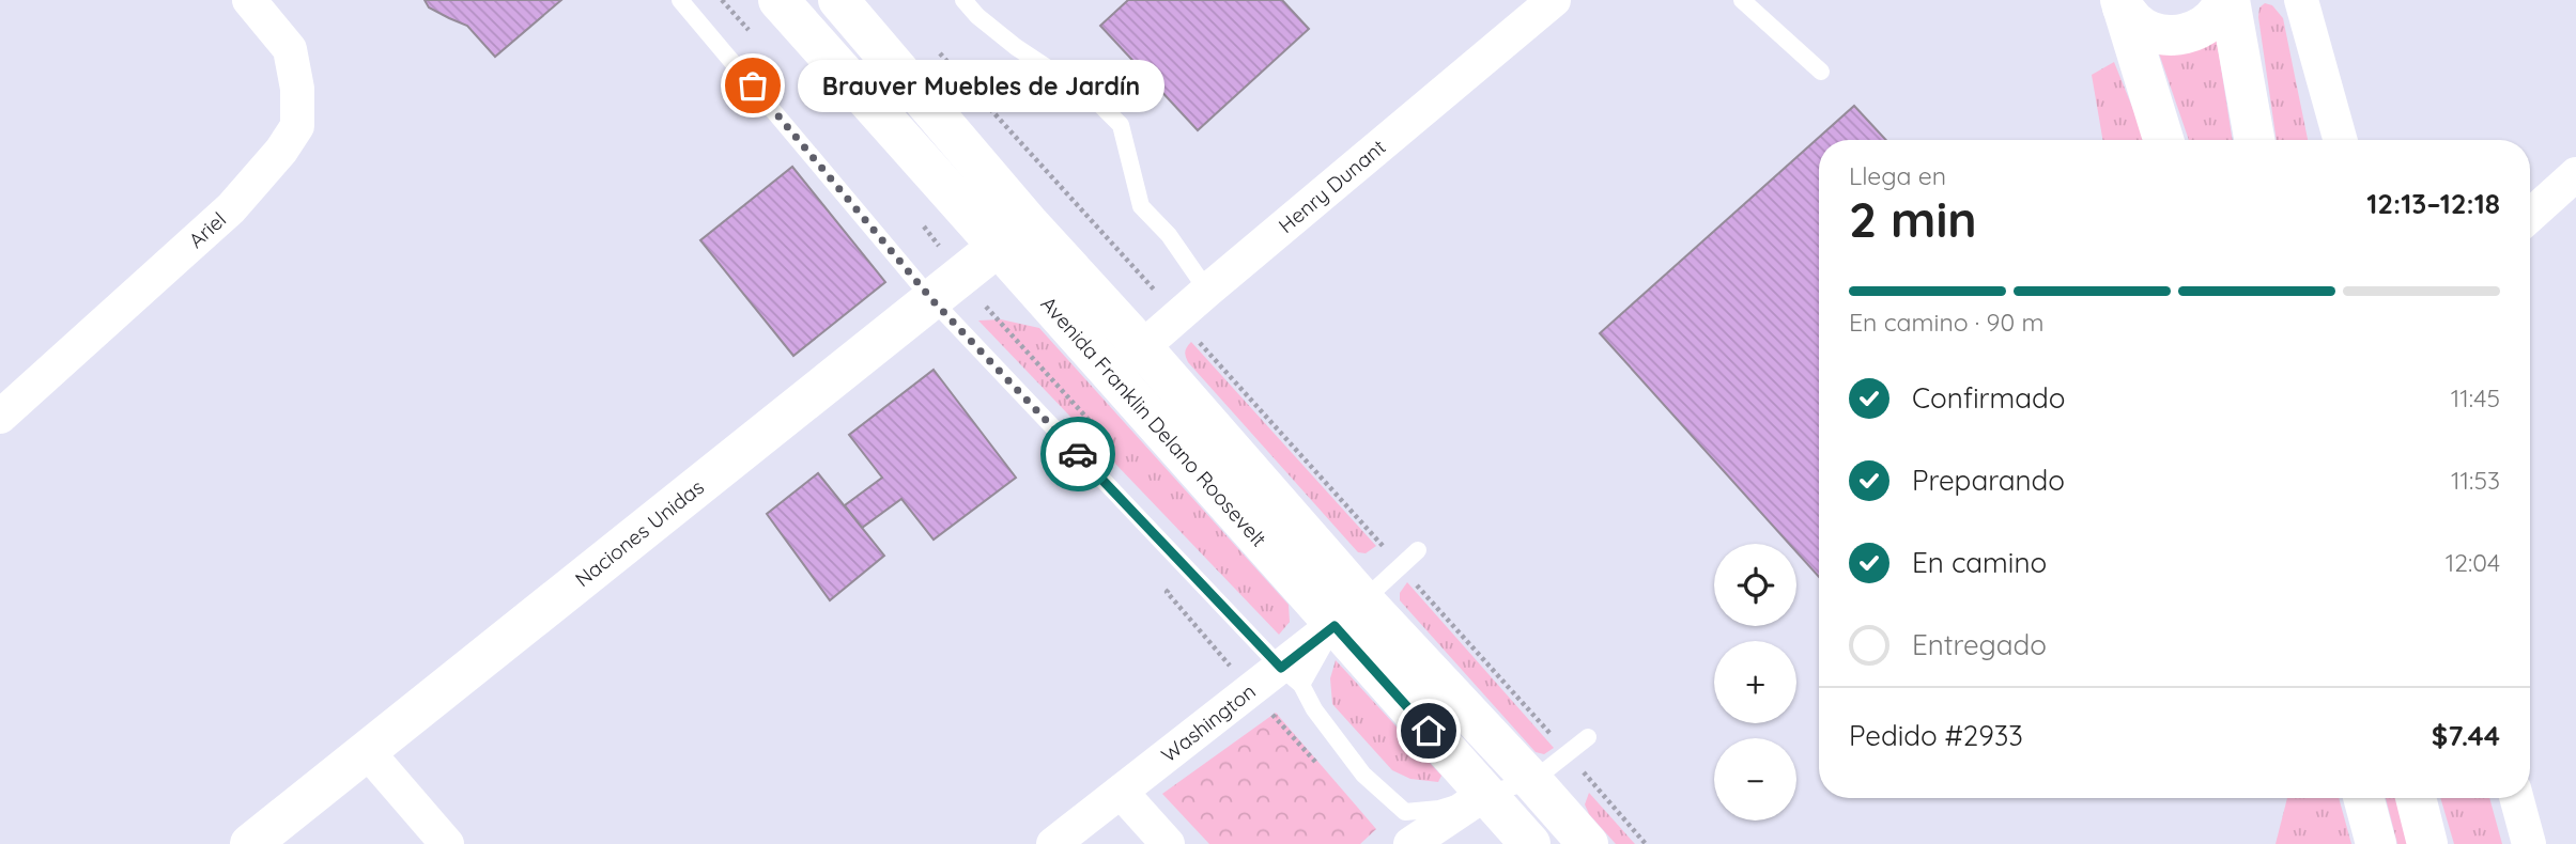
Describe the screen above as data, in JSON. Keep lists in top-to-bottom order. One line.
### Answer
{"streets":{"main road":["Avenida Franklin Delano Roosevelt","Naciones Unidas"],"street":["Henry Dunant","Ariel","Washington"]},"crossings":[["Henry Dunant","Avenida Franklin Delano Roosevelt"],["Avenida Franklin Delano Roosevelt","Naciones Unidas"],["Avenida Franklin Delano Roosevelt","Washington"]],"places":["Brauver Muebles de Jardín"],"page":{"bubble":"Brauver Muebles de Jardín","heading":["2 min","Llega en","12:13–12:18"],"panel":["Pedido #2933","$7.44"],"bar":"En camino · 90 m","list":[["Confirmado","11:45"],["Preparando","11:53"],["En camino","12:04"],"Entregado"],"map_buttons":["+","−"]}}
